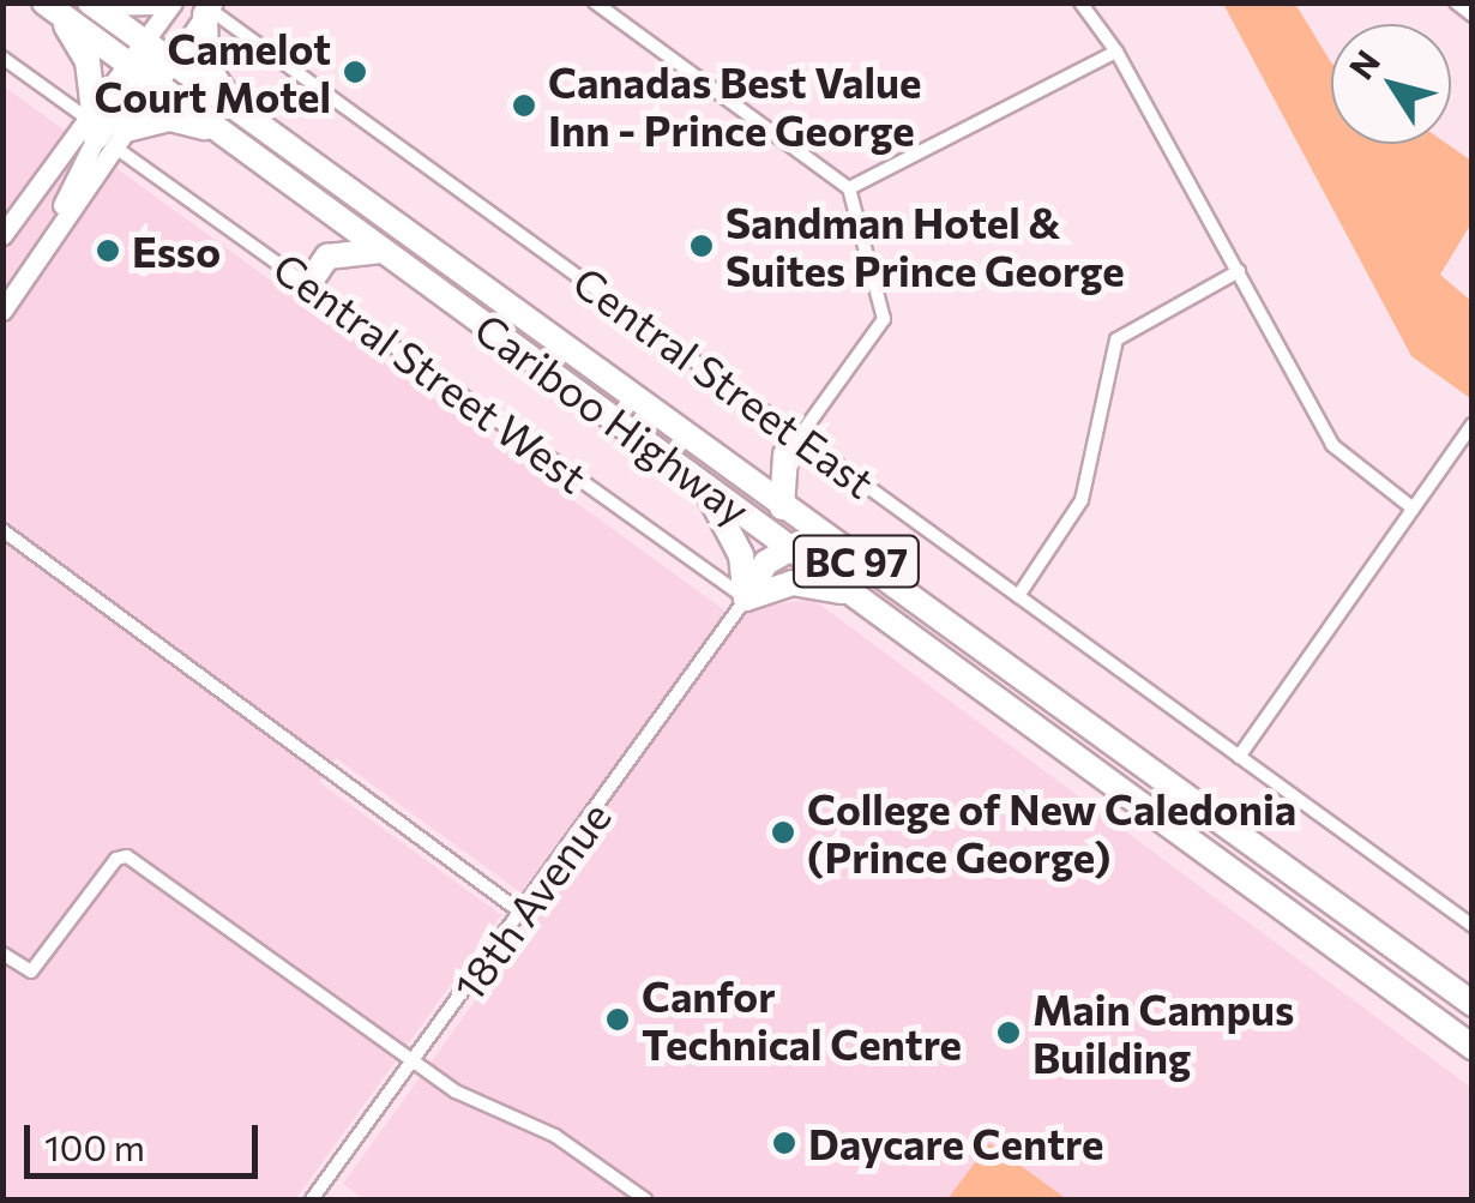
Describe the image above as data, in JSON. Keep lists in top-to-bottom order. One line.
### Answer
{"streets":{"highway":["Cariboo Highway","BC 97"],"street":["Central Street West","Central Street East","18th Avenue"]},"crossings":[["Central Street West","18th Avenue"]],"places":["Camelot Court Motel","Canadas Best Value Inn - Prince George","Sandman Hotel & Suites Prince George","Esso","College of New Caledonia (Prince George)","Canfor Technical Centre","Main Campus Building","Daycare Centre"],"scale_bar":"100 m","north":"top left"}
